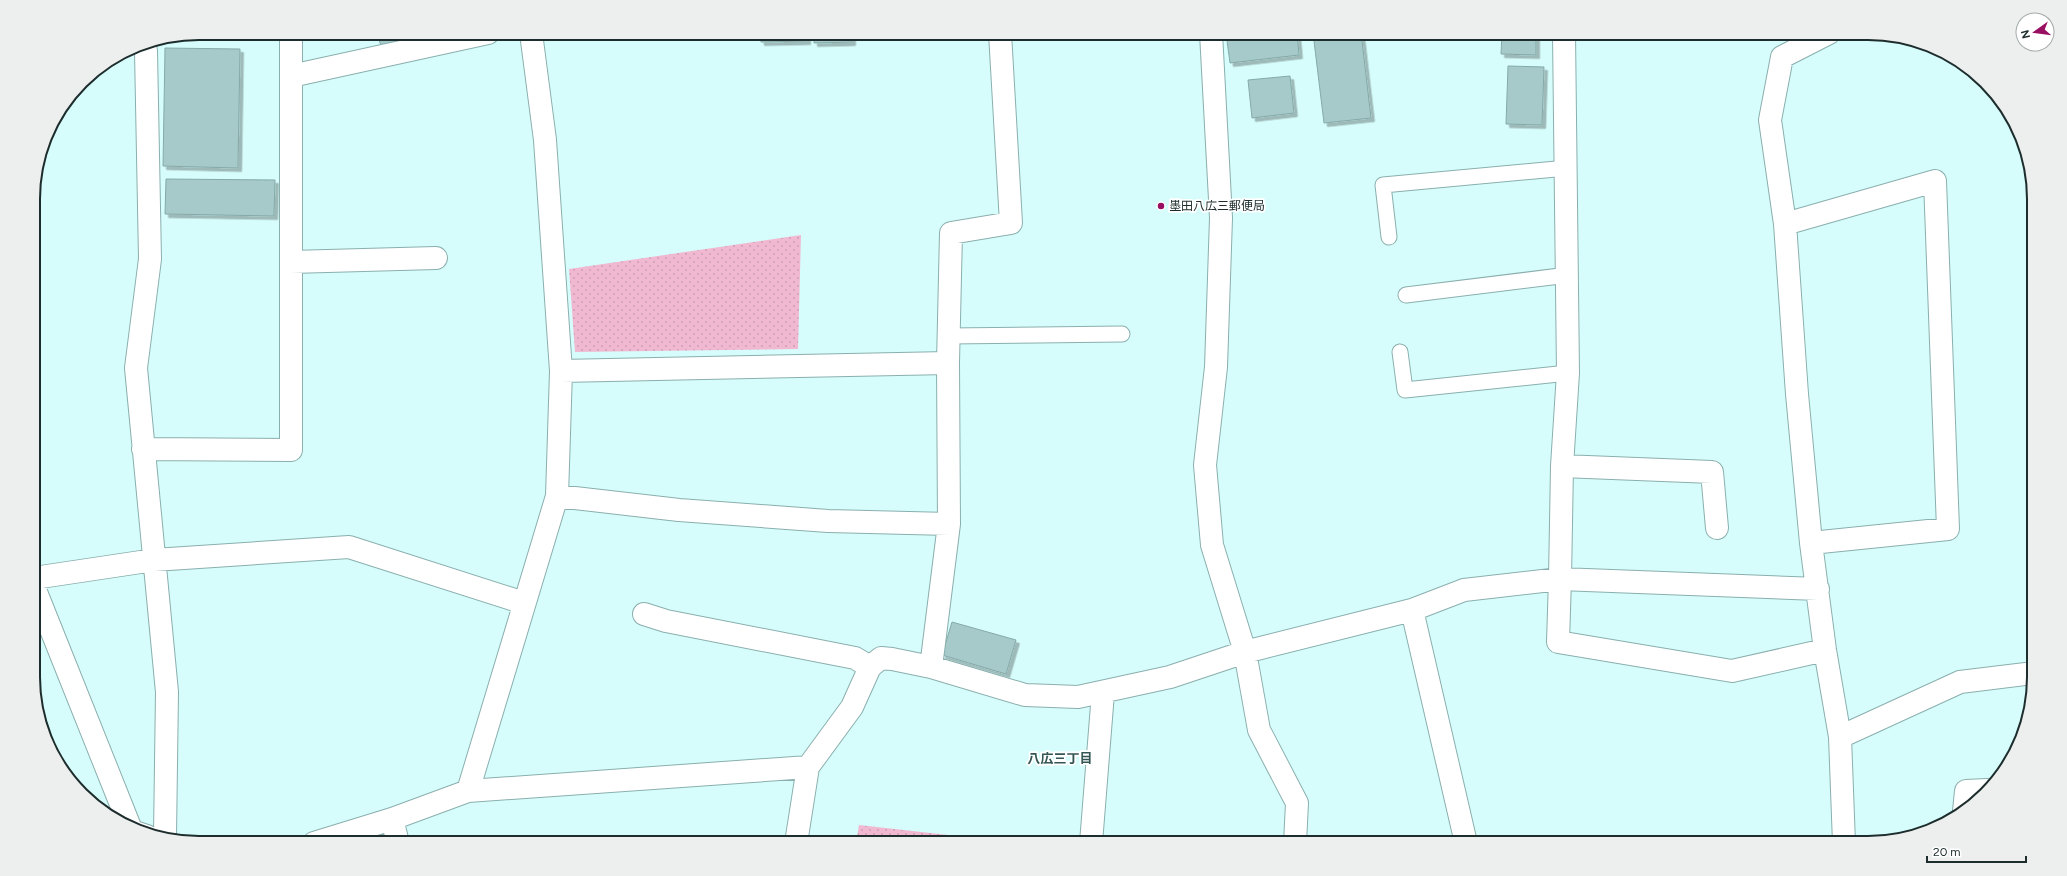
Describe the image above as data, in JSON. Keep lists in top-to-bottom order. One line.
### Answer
{"districts":["八広三丁目"],"places":["墨田八広三郵便局"],"scale_bar":"20 m","north":"left"}
